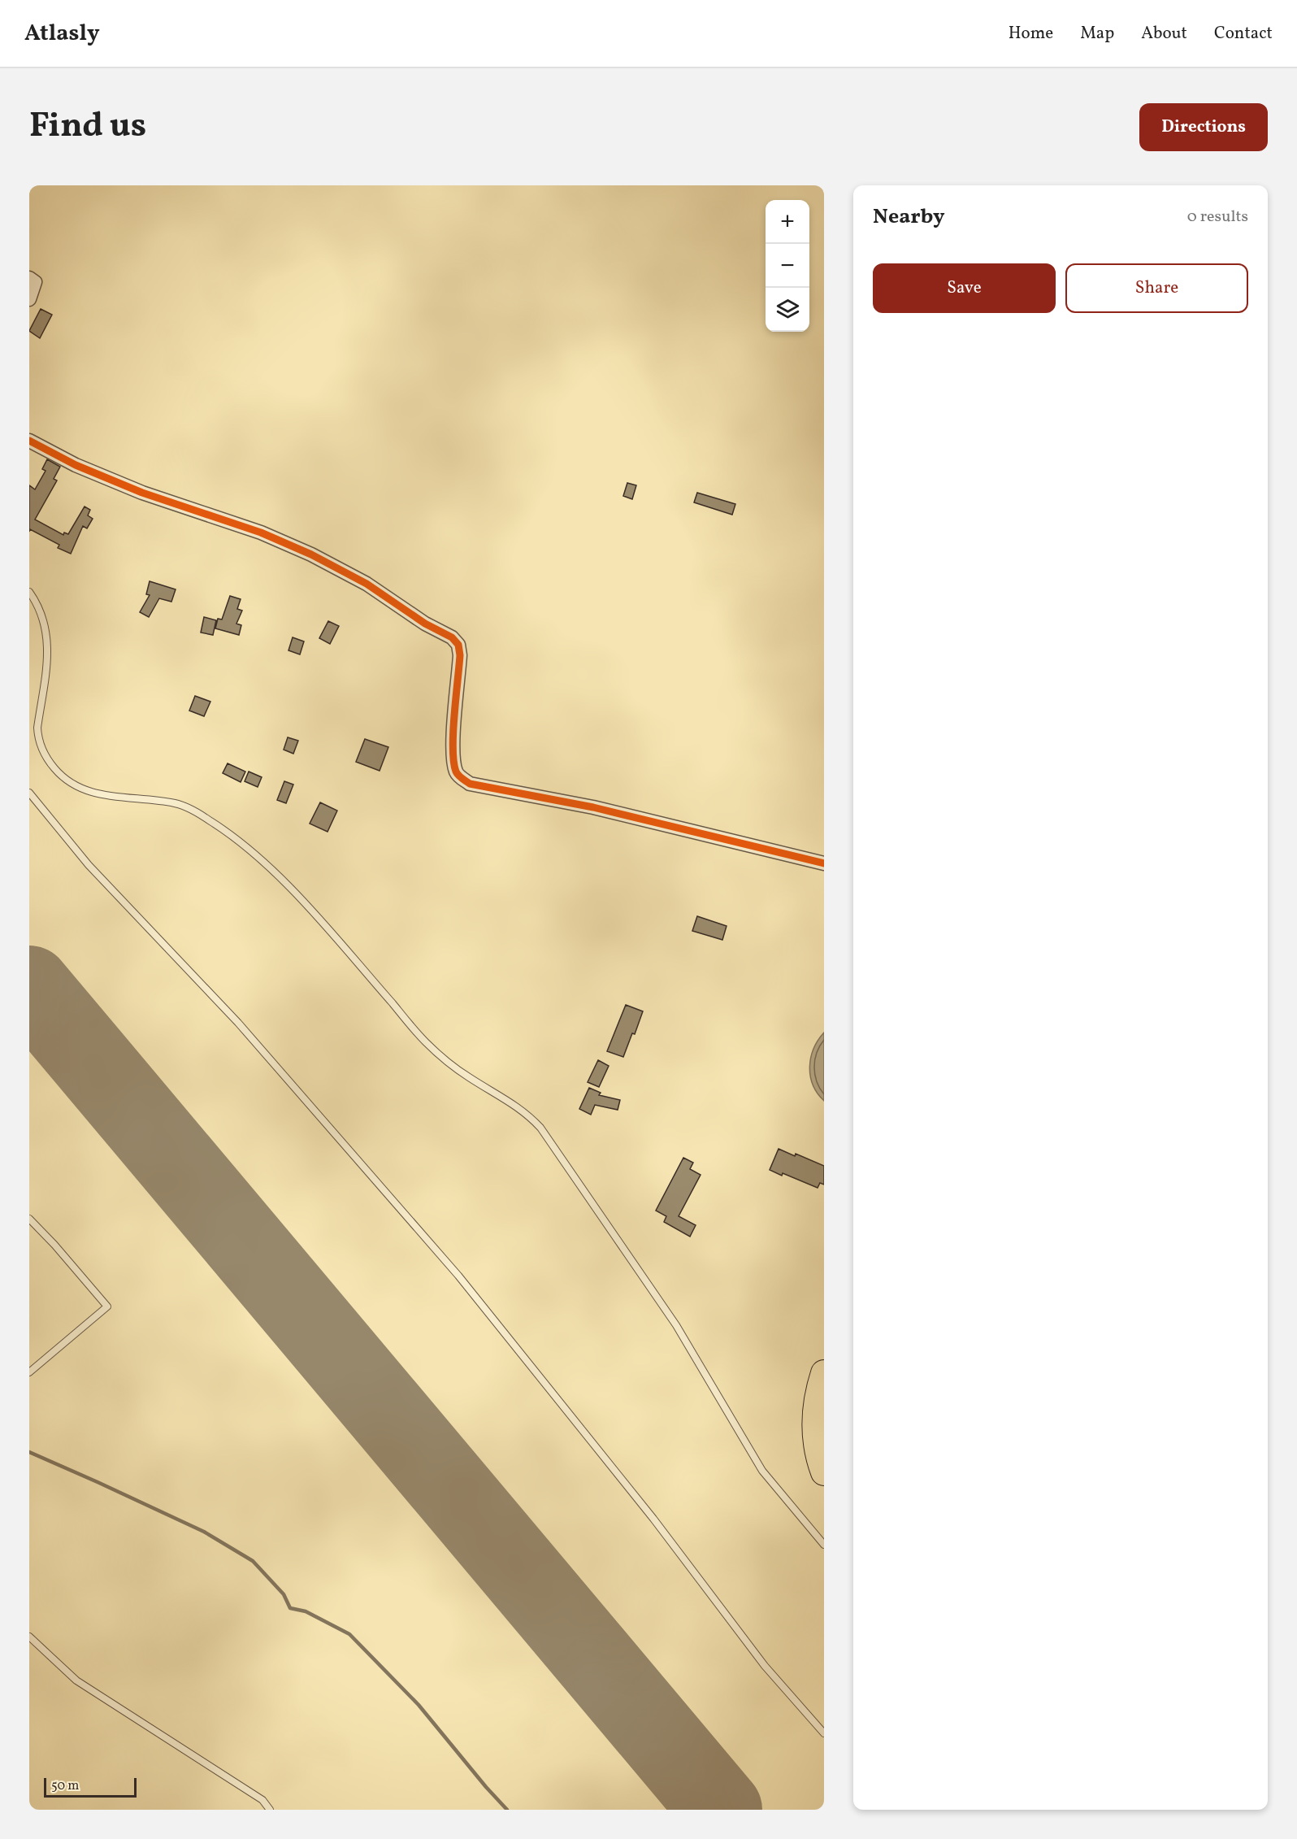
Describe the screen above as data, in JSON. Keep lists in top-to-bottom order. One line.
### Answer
{"scale_bar":"50 m","page":{"header":"Atlasly","nav":["Home","Map","About","Contact"],"title":"Find us","buttons":["Directions",["Save","Share"]],"heading":["Nearby","0 results"],"map_buttons":["+","−"],"scale":"50 m"}}
